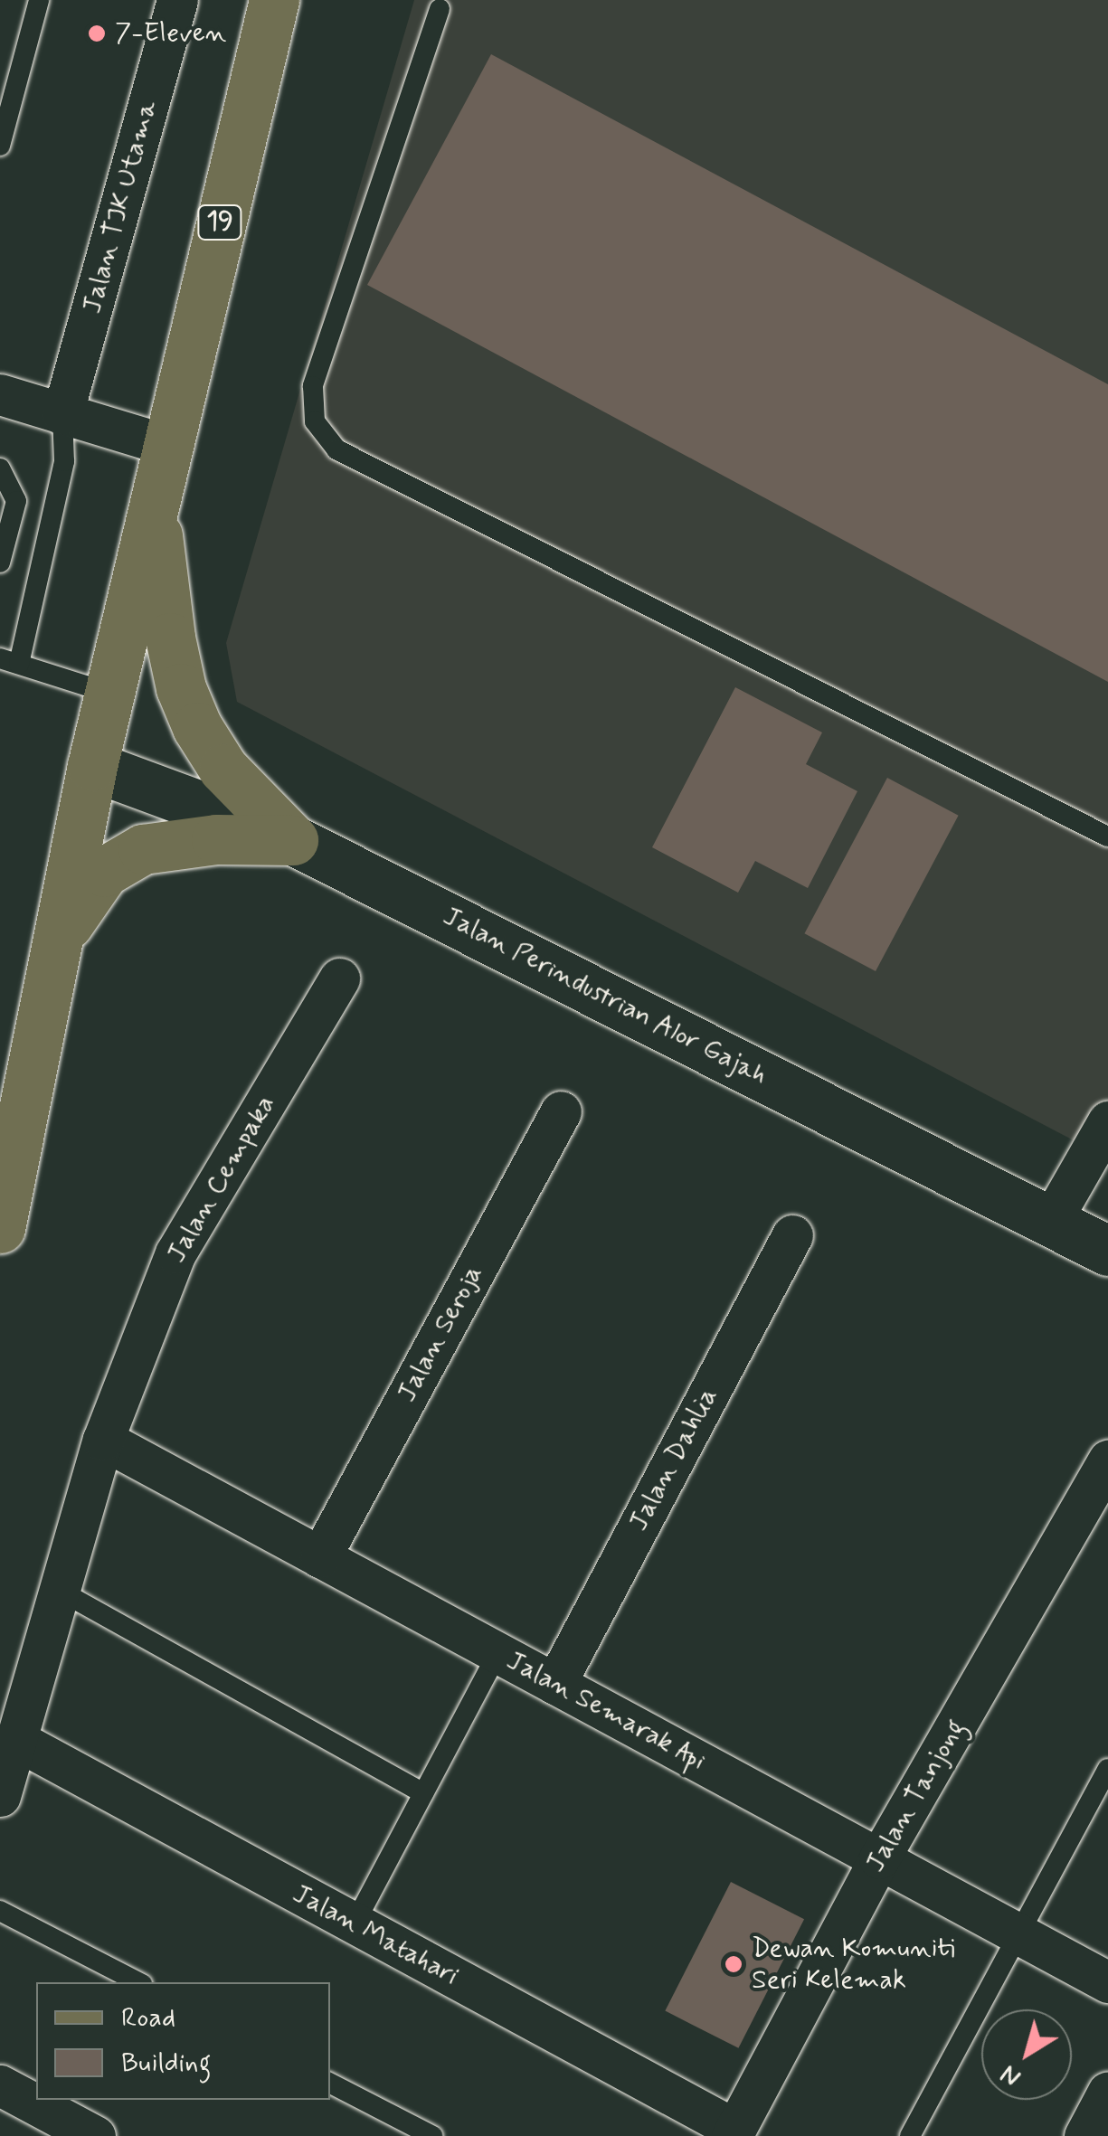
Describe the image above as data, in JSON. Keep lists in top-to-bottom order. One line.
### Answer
{"streets":{"main road":["19"],"street":["Jalan TJK Utama","Jalan Perindustrian Alor Gajah","Jalan Cempaka","Jalan Seroja","Jalan Dahlia","Jalan Semarak Api","Jalan Tanjong","Jalan Matahari"]},"crossings":[["19","Jalan Perindustrian Alor Gajah"],["Jalan Cempaka","Jalan Semarak Api"],["Jalan Cempaka","Jalan Matahari"],["Jalan Seroja","Jalan Semarak Api"],["Jalan Dahlia","Jalan Semarak Api"],["Jalan Semarak Api","Jalan Tanjong"],["Jalan Tanjong","Jalan Matahari"]],"places":["7-Eleven","Dewan Komuniti Seri Kelemak"],"legend":["Road","Building"],"north":"bottom left"}
